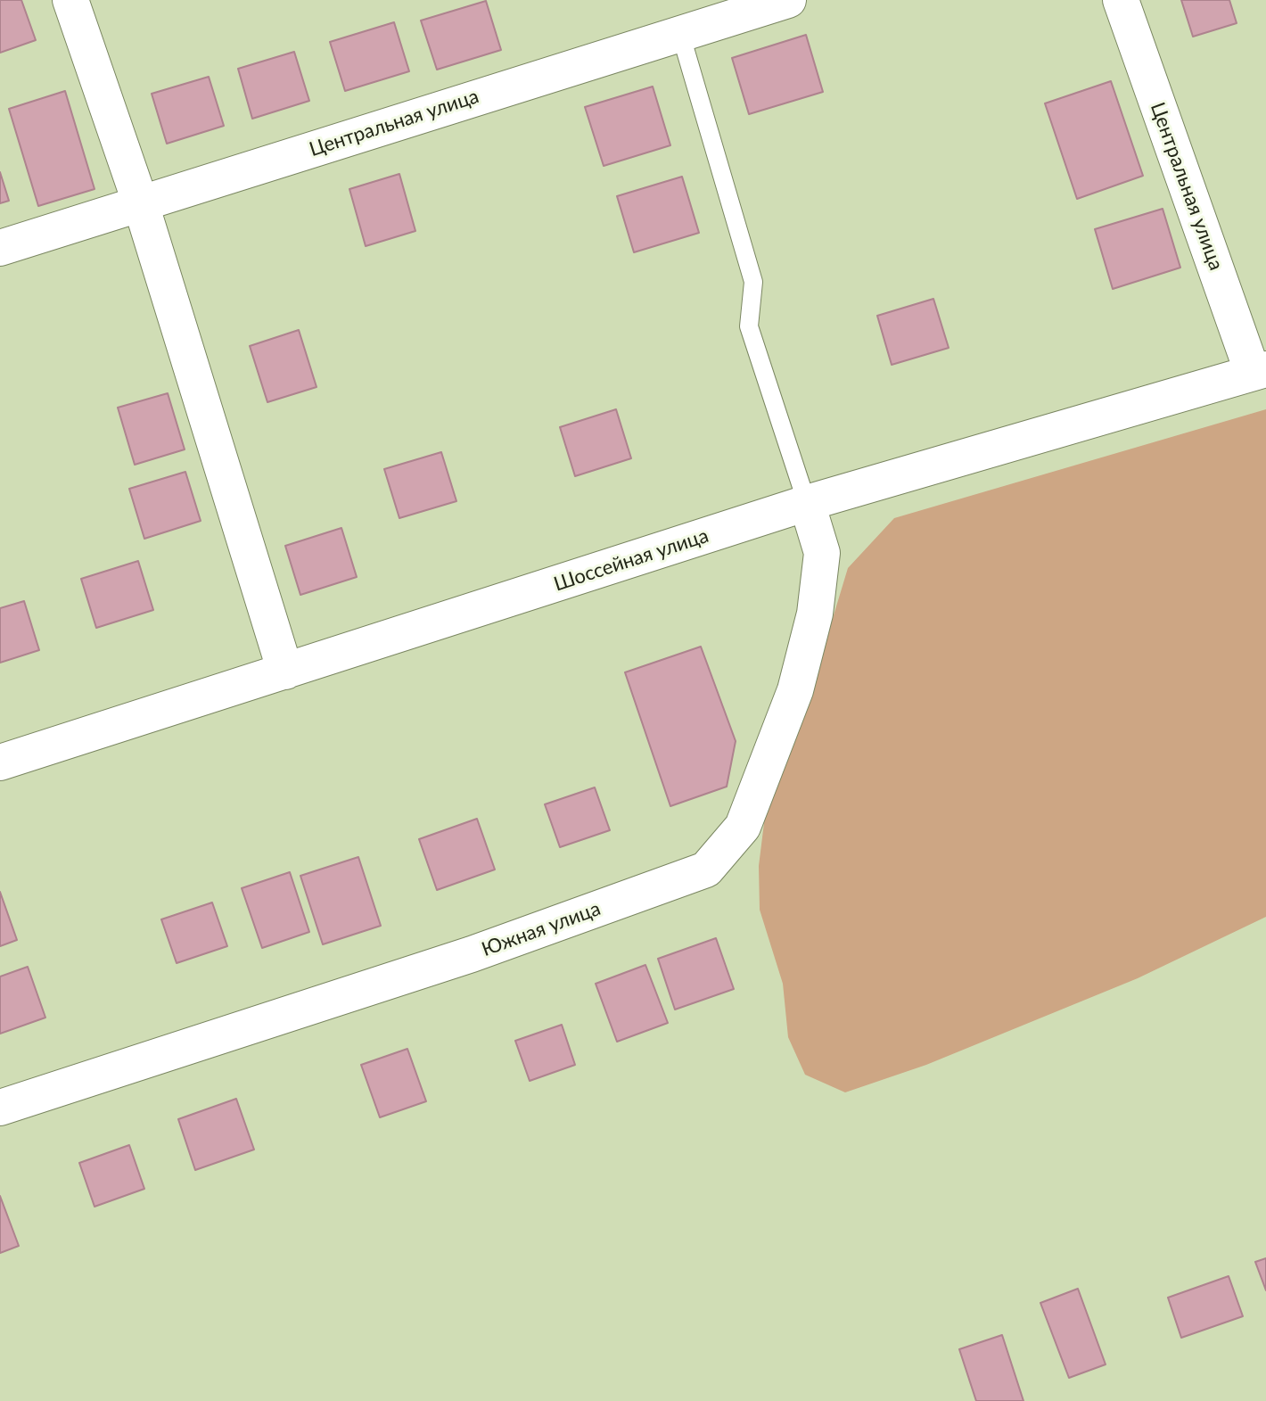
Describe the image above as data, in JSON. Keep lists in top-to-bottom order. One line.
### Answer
{"streets":{"street":["Центральная улица","Шоссейная улица","Южная улица"]},"crossings":[["Центральная улица","Шоссейная улица"],["Шоссейная улица","Южная улица"]]}
